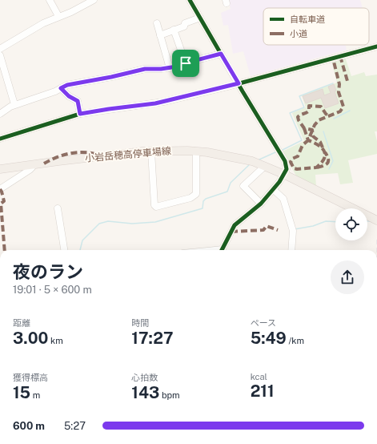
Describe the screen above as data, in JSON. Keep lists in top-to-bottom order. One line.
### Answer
{"streets":{"main road":["小岩岳穂高停車場線"]},"legend":["自転車道","小道"],"page":{"heading":["夜のラン","19:01 · 5 × 600 m"],"stats":[["距離","3.00 km"],["時間","17:27"],["ペース","5:49 /km"],["獲得標高","15 m"],["心拍数","143 bpm"],["kcal","211"]],"list":[{"name":"600 m","note":"5:27"}]}}
